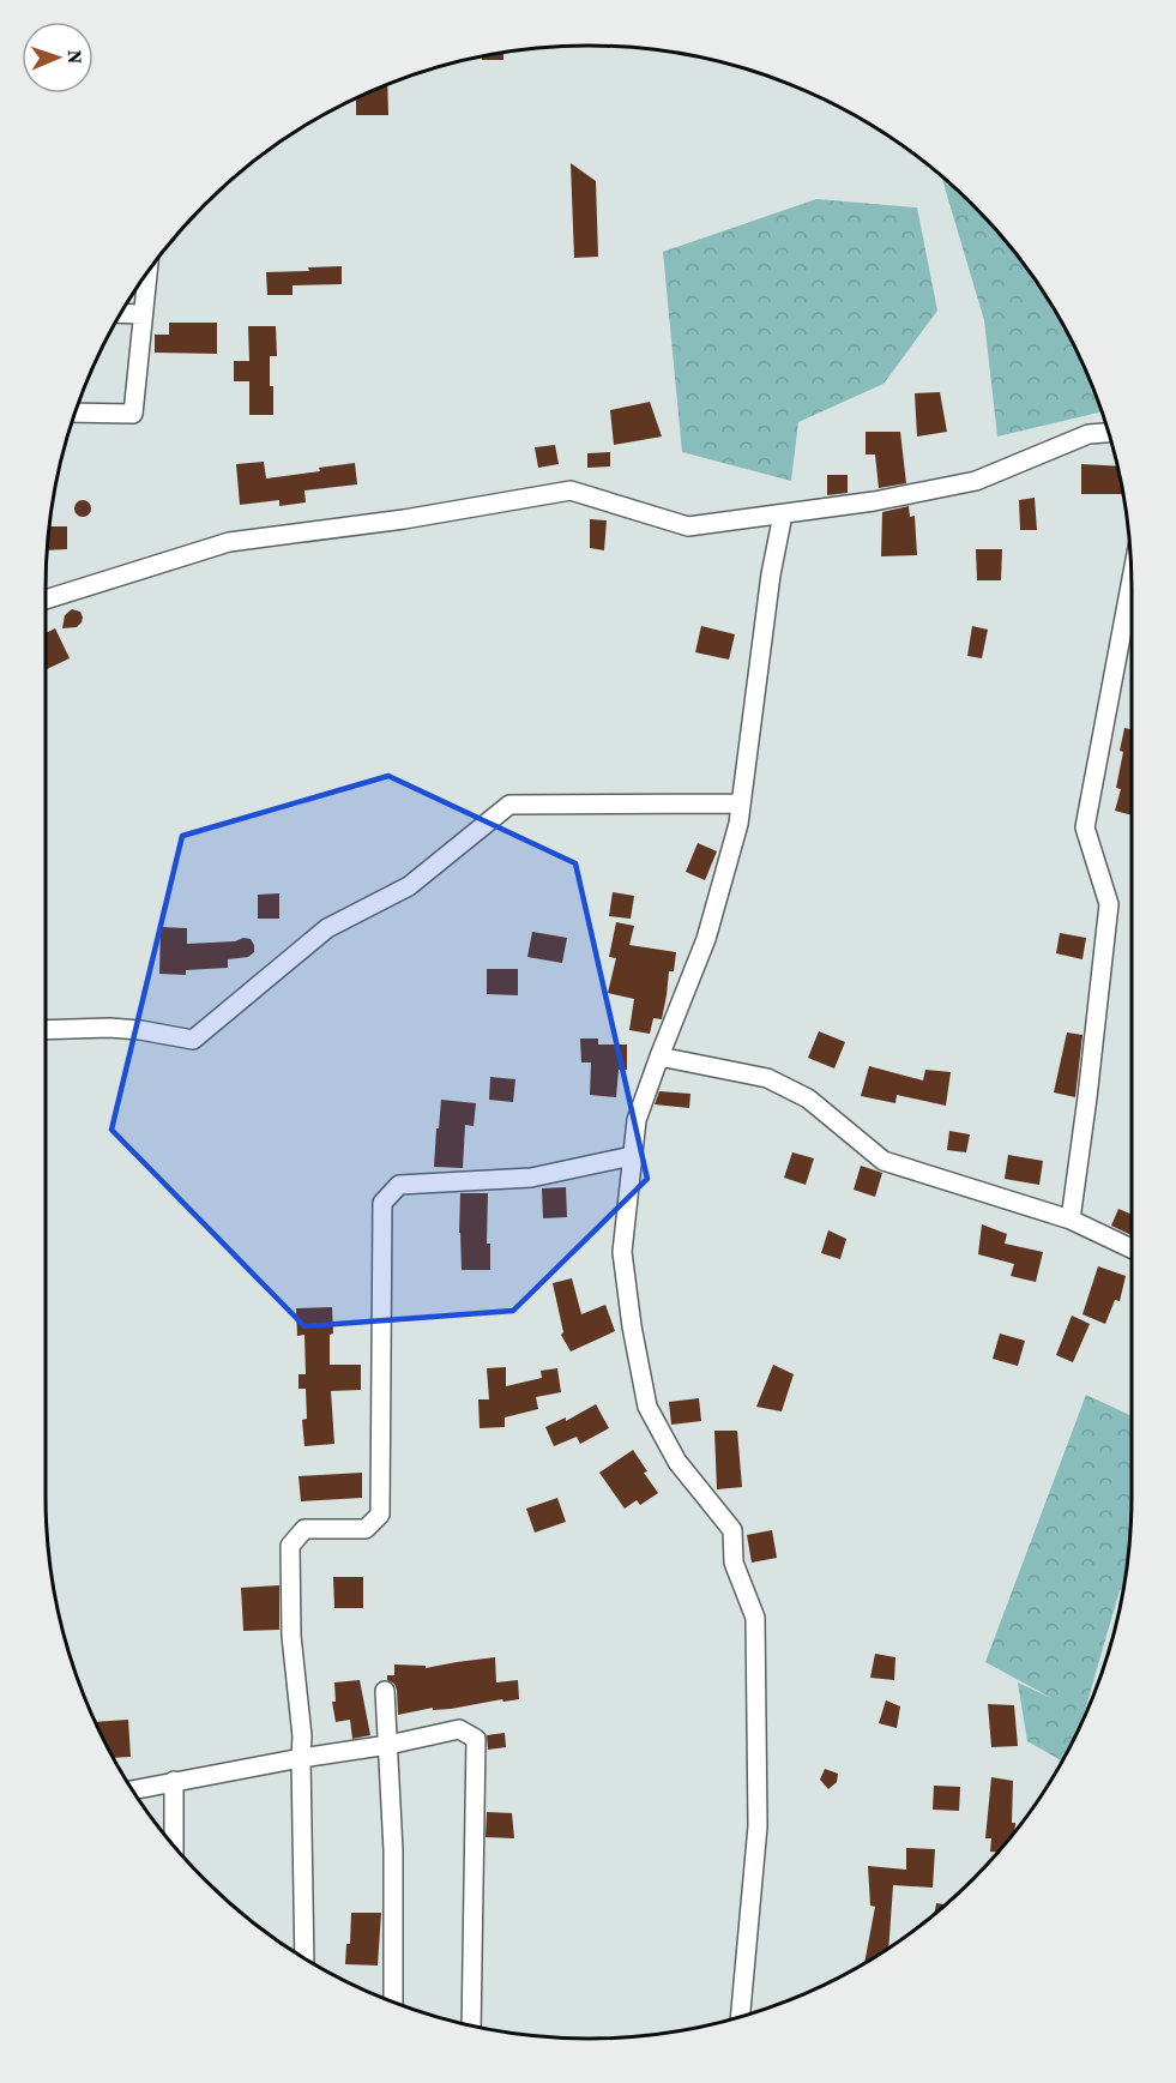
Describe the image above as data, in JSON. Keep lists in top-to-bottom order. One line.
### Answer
{"north":"right"}
